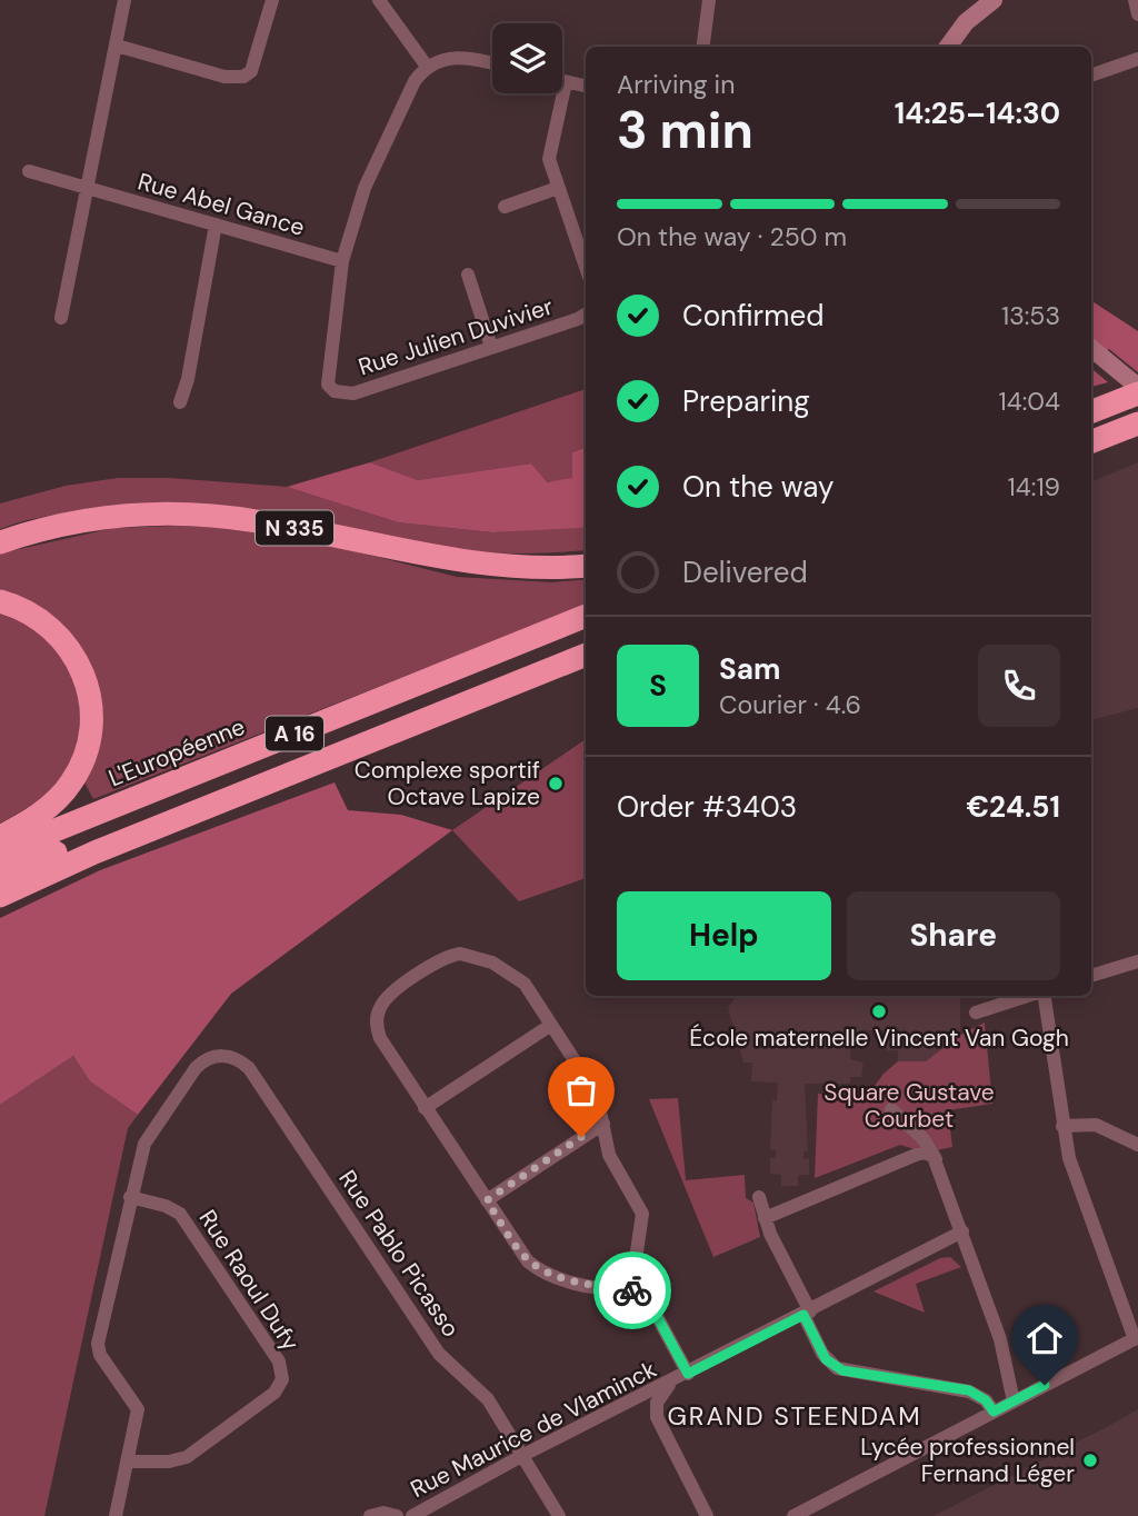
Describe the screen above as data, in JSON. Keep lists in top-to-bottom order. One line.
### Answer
{"streets":{"highway":["N 335","A 16","L'Européenne"],"street":["Rue Abel Gance","Rue Julien Duvivier","Rue Pablo Picasso","Rue Raoul Dufy","Rue Maurice de Vlaminck"]},"crossings":[["Rue Abel Gance","Rue Julien Duvivier"],["Rue Pablo Picasso","Rue Raoul Dufy"],["Rue Pablo Picasso","Rue Maurice de Vlaminck"]],"districts":["GRAND STEENDAM"],"parks":["Square Gustave Courbet"],"places":["Complexe sportif Octave Lapize","École maternelle Vincent Van Gogh","Lycée professionnel Fernand Léger"],"page":{"heading":["3 min","Arriving in","14:25–14:30"],"panel":["Sam","Courier · 4.6","Order #3403","€24.51"],"bar":"On the way · 250 m","list":[["Confirmed","13:53"],["Preparing","14:04"],["On the way","14:19"],"Delivered"],"round":"S","buttons":["Help","Share"]}}
